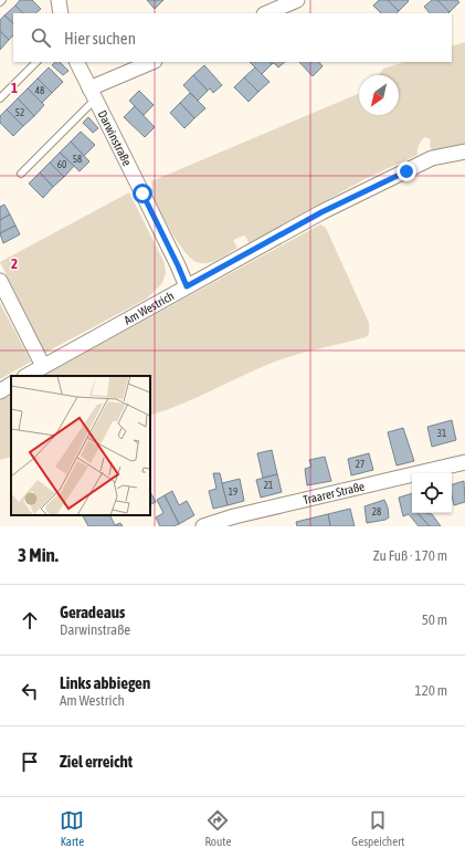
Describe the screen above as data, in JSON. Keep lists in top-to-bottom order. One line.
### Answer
{"streets":{"street":["Darwinstraße","Am Westrich","Traarer Straße"]},"crossings":[["Darwinstraße","Am Westrich"]],"house_numbers":["48","52","58","60","31","27","21","19","28"],"north":"bottom left","page":{"search":"Hier suchen","heading":["3 Min.","Zu Fuß · 170 m"],"list":[["Geradeaus","Darwinstraße","50 m"],["Links abbiegen","Am Westrich","120 m"],"Ziel erreicht"],"nav":["Karte","Route","Gespeichert"]},"grid":{"rows":["1","2"]}}
